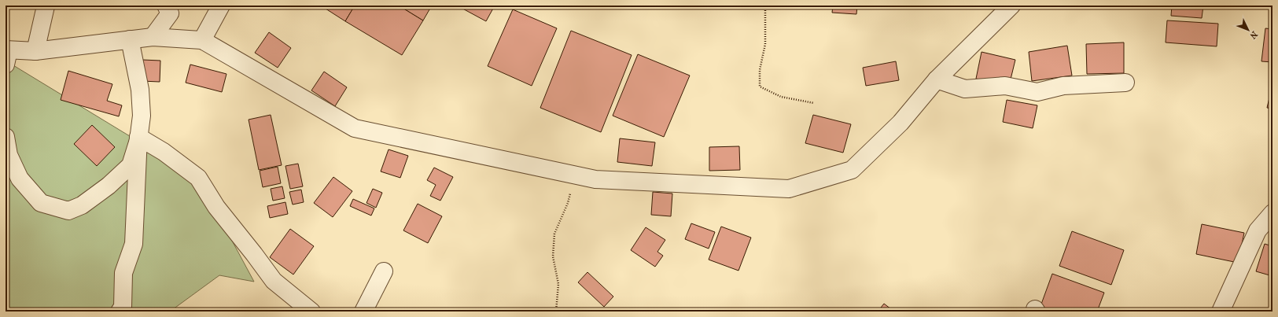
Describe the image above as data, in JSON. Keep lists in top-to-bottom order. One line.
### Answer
{"north":"bottom right"}
